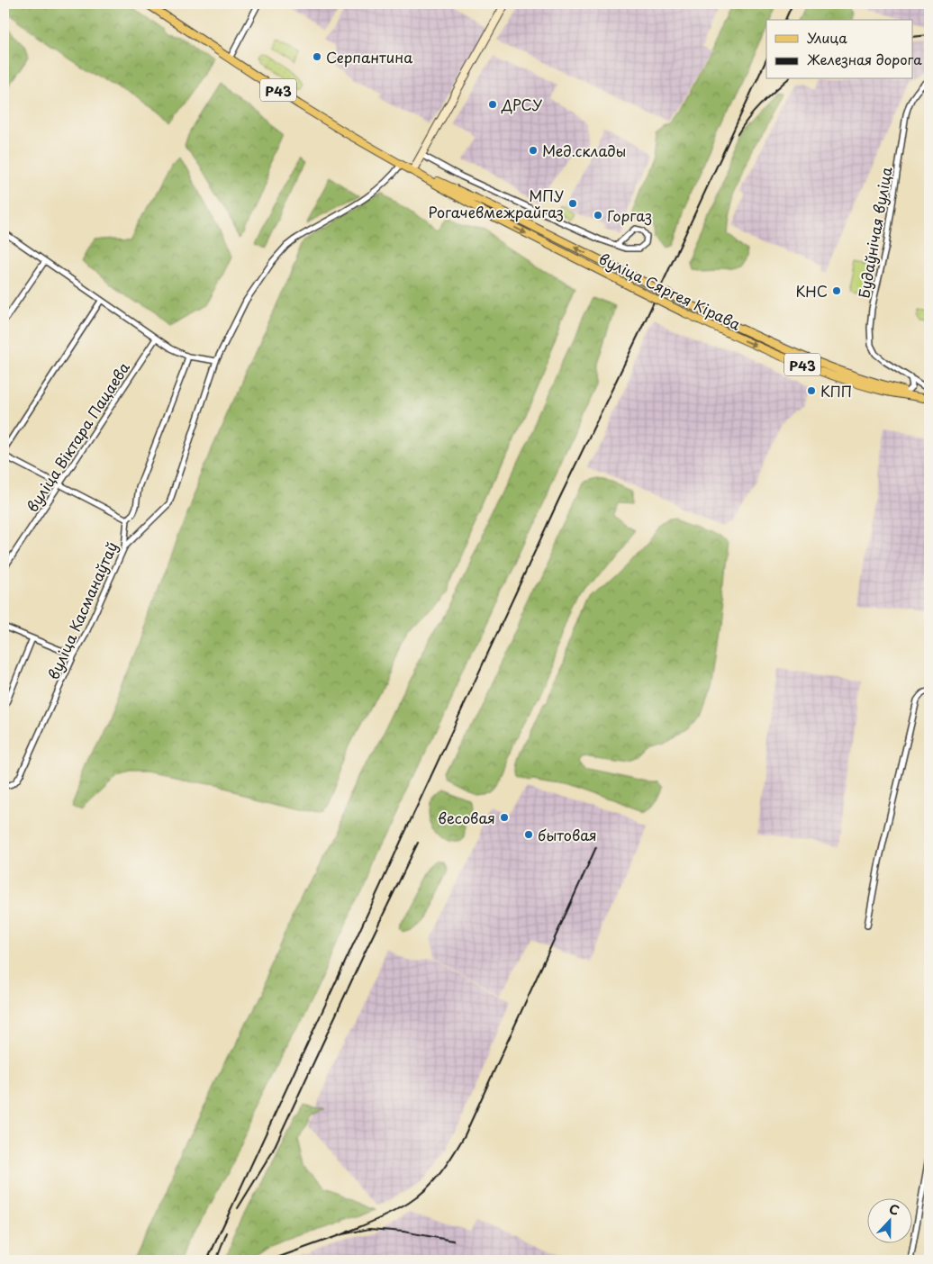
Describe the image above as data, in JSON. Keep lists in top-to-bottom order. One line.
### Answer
{"streets":{"main road":["Р43","вуліца Сяргея Кірава"],"street":["Будаўнічая вуліца","вуліца Віктара Пацаева","вуліца Касманаўтаў"]},"places":["Серпантина","ДРСУ","Мед.склады","МПУ Рогачевмежрайгаз","Горгаз","КНС","КПП","весовая","бытовая"],"legend":["Улица","Железная дорога"],"north":"top"}
